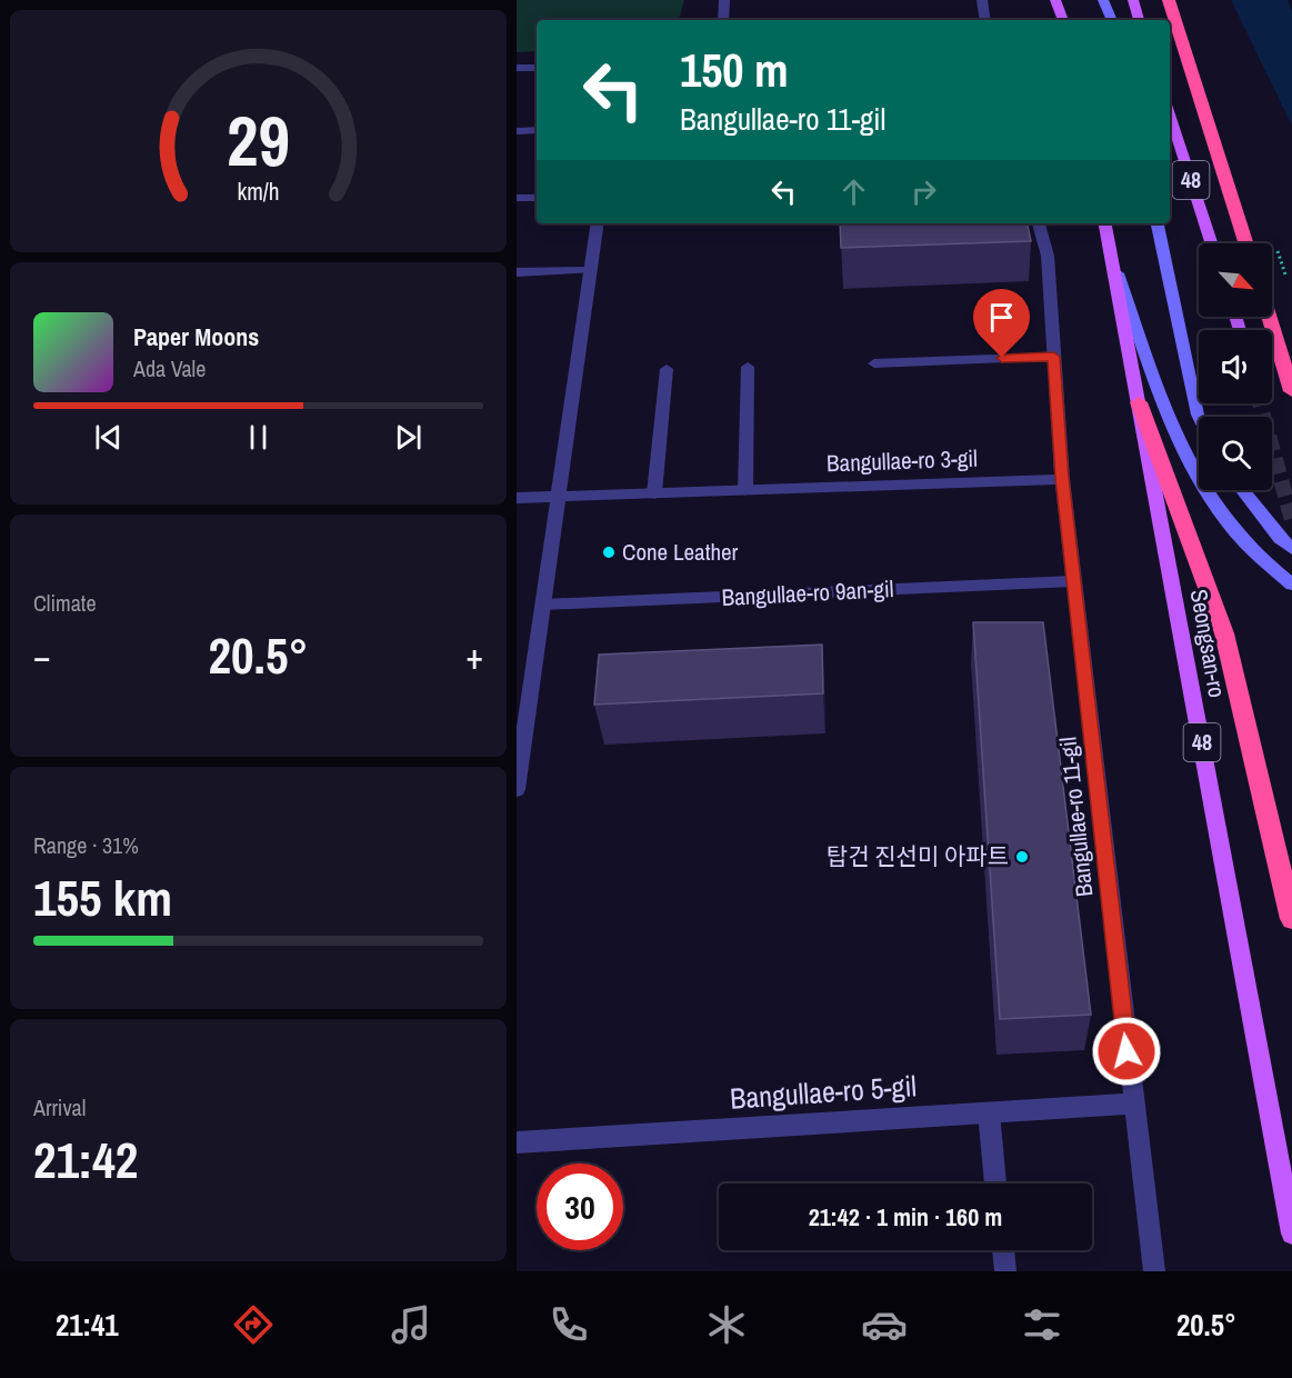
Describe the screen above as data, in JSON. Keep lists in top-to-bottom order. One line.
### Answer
{"streets":{"main road":["48","Seongsan-ro"],"street":["Bangullae-ro 3-gil","Bangullae-ro 9an-gil","Bangullae-ro 11-gil","Bangullae-ro 5-gil"]},"crossings":[["Bangullae-ro 3-gil","Bangullae-ro 11-gil"],["Bangullae-ro 9an-gil","Bangullae-ro 11-gil"],["Bangullae-ro 11-gil","Bangullae-ro 5-gil"]],"places":["Cone Leather","탑건 진선미 아파트"],"north":"bottom right","page":{"turn":["150 m","Bangullae-ro 11-gil"],"song":["Paper Moons","Ada Vale"],"tile":["Climate",["Range · 31%","155 km"],["Arrival","21:42"]],"heat":["−","20.5°","+"],"limit":"30","trip":"21:42 · 1 min · 160 m","tabs":["21:41","20.5°"],"gauge":["29","km/h"]}}
